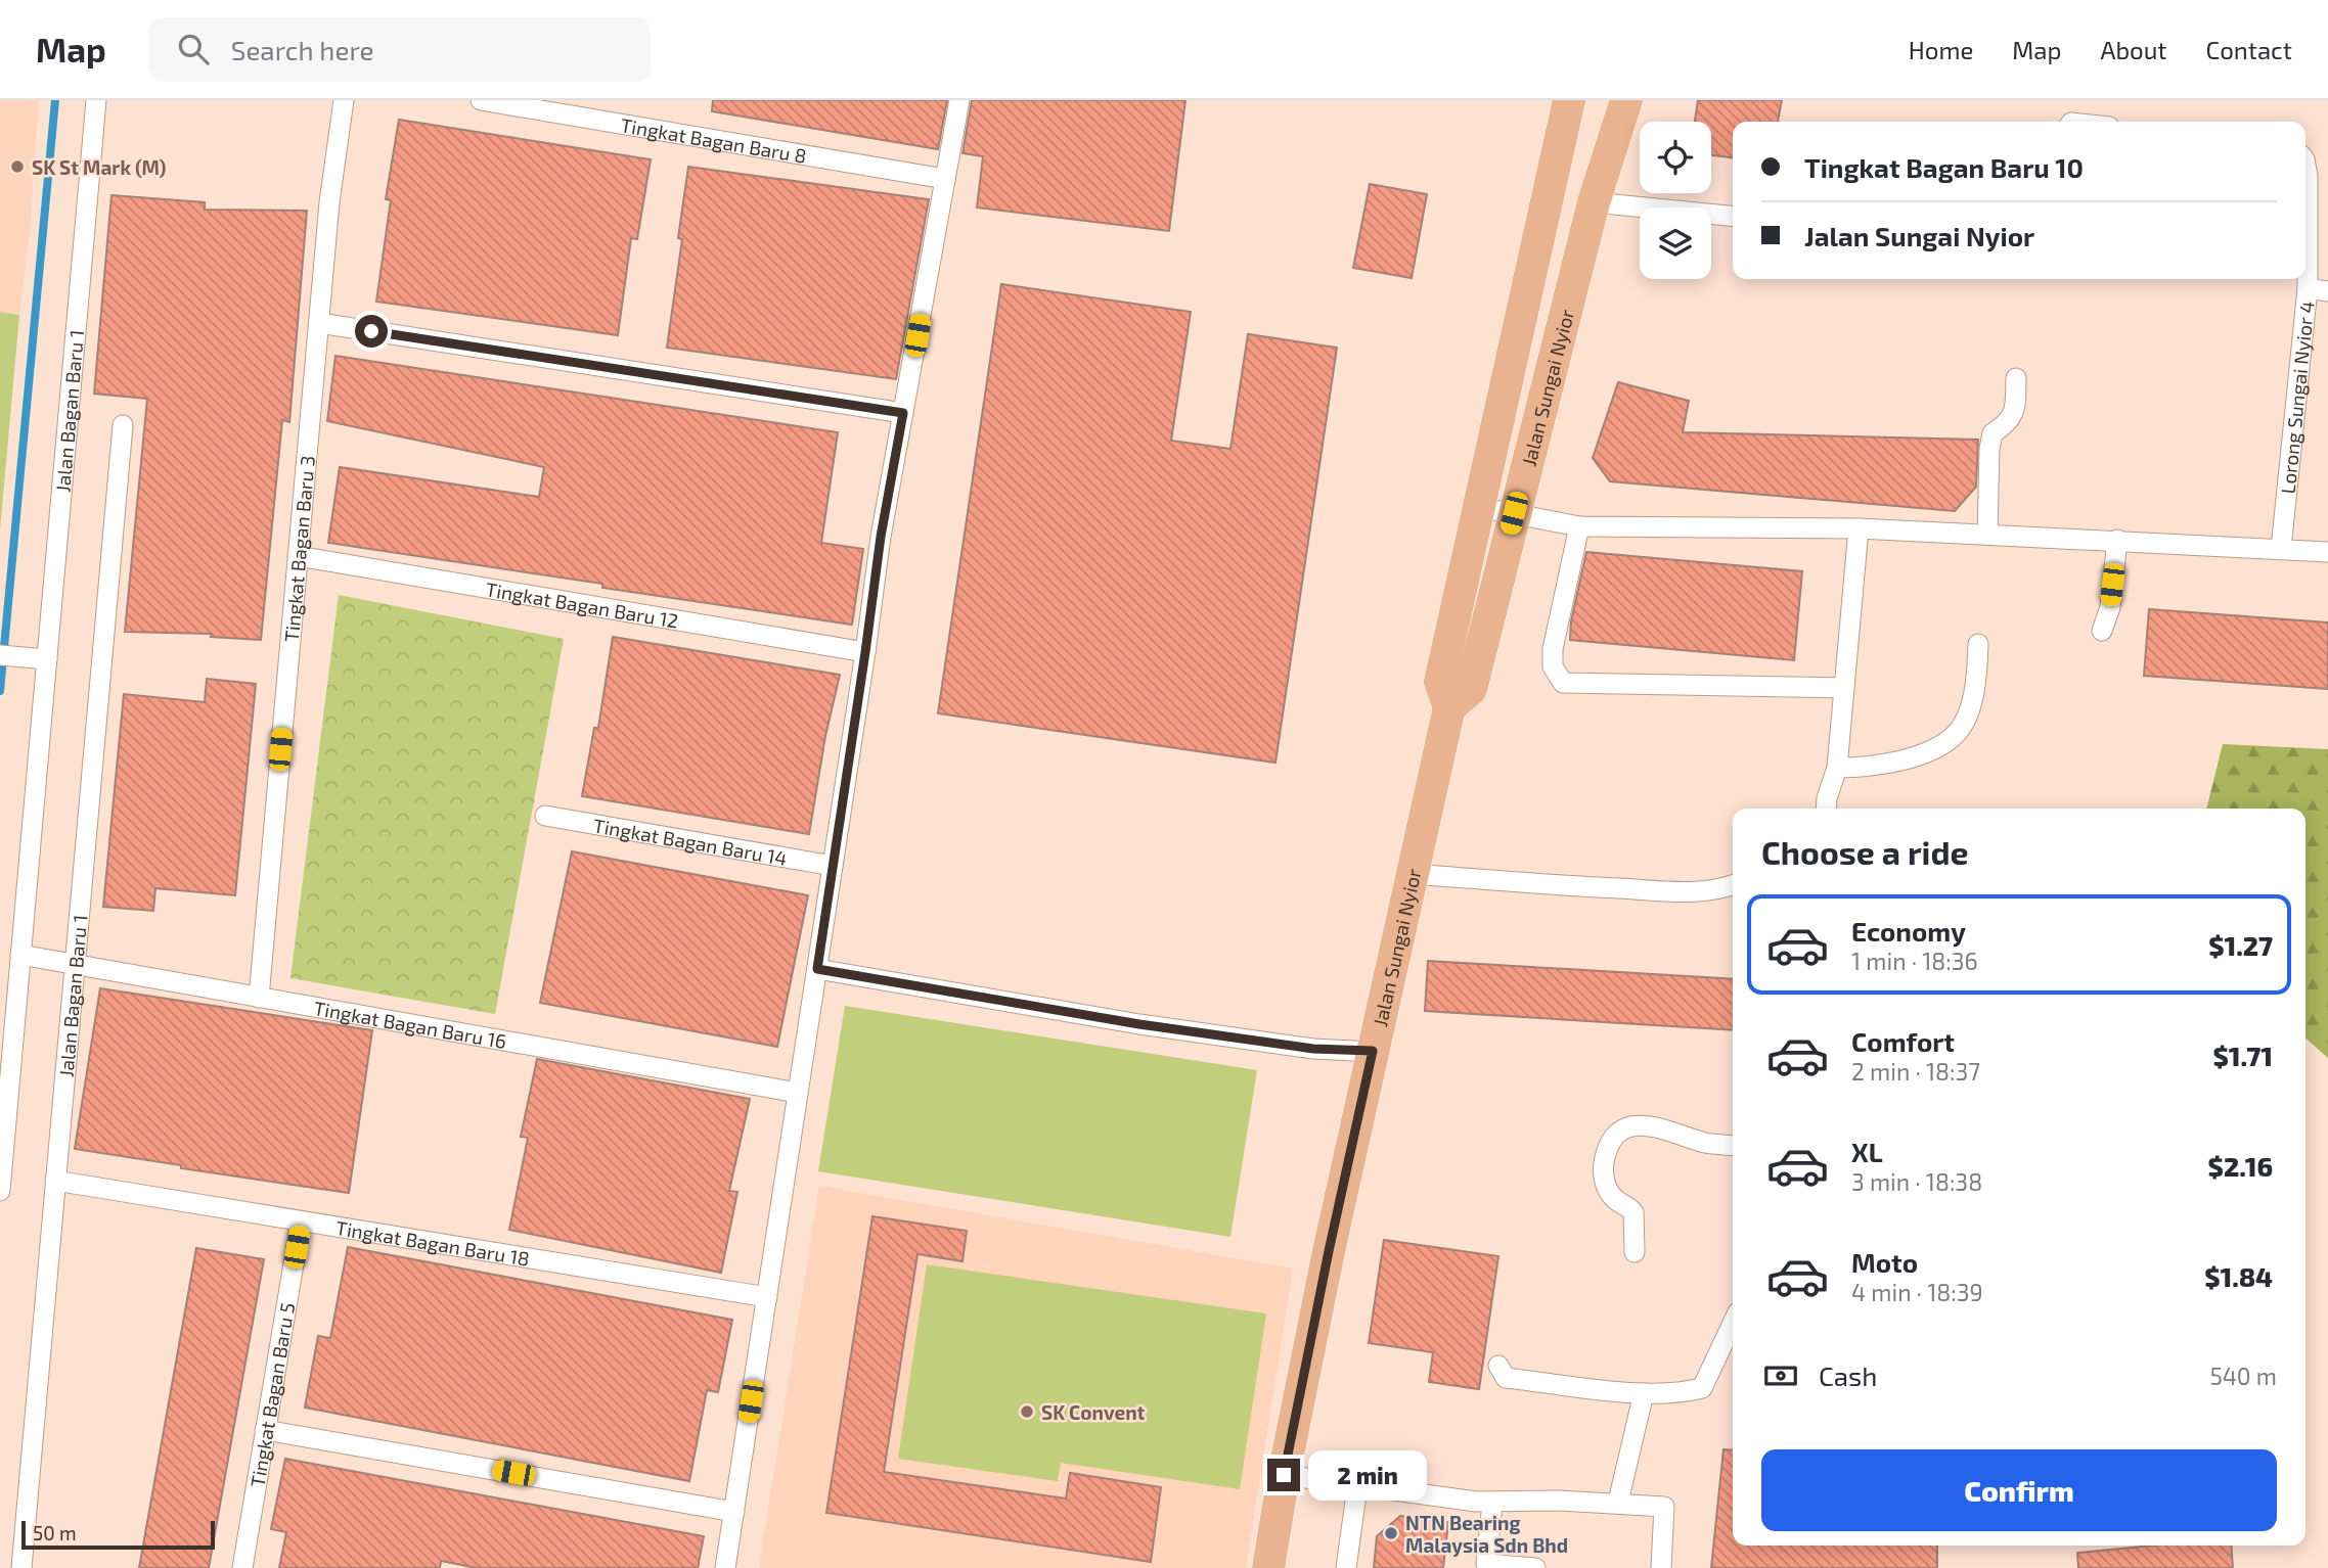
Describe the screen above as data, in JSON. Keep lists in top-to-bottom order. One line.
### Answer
{"streets":{"main road":["Jalan Sungai Nyior"],"street":["Tingkat Bagan Baru 8","Lorong Sungai Nyior 4","Jalan Bagan Baru 1","Tingkat Bagan Baru 3","Tingkat Bagan Baru 12","Tingkat Bagan Baru 14","Tingkat Bagan Baru 16","Tingkat Bagan Baru 18","Tingkat Bagan Baru 5"]},"crossings":[["Jalan Bagan Baru 1","Tingkat Bagan Baru 16"],["Jalan Bagan Baru 1","Tingkat Bagan Baru 18"],["Tingkat Bagan Baru 3","Tingkat Bagan Baru 12"],["Tingkat Bagan Baru 3","Tingkat Bagan Baru 16"],["Tingkat Bagan Baru 18","Tingkat Bagan Baru 5"]],"places":["SK St Mark (M)","SK Convent","NTN Bearing Malaysia Sdn Bhd"],"scale_bar":"50 m","page":{"header":"Map","search":"Search here","nav":["Home","Map","About","Contact"],"banner":["Tingkat Bagan Baru 10","Jalan Sungai Nyior"],"heading":"Choose a ride","list":[{"name":"Economy","note":"1 min · 18:36","value":"$1.27"},{"name":"Comfort","note":"2 min · 18:37","value":"$1.71"},{"name":"XL","note":"3 min · 18:38","value":"$2.16"},{"name":"Moto","note":"4 min · 18:39","value":"$1.84"}],"pay":["Cash","540 m"],"buttons":"Confirm","bubble":"2 min","scale":"50 m"}}
